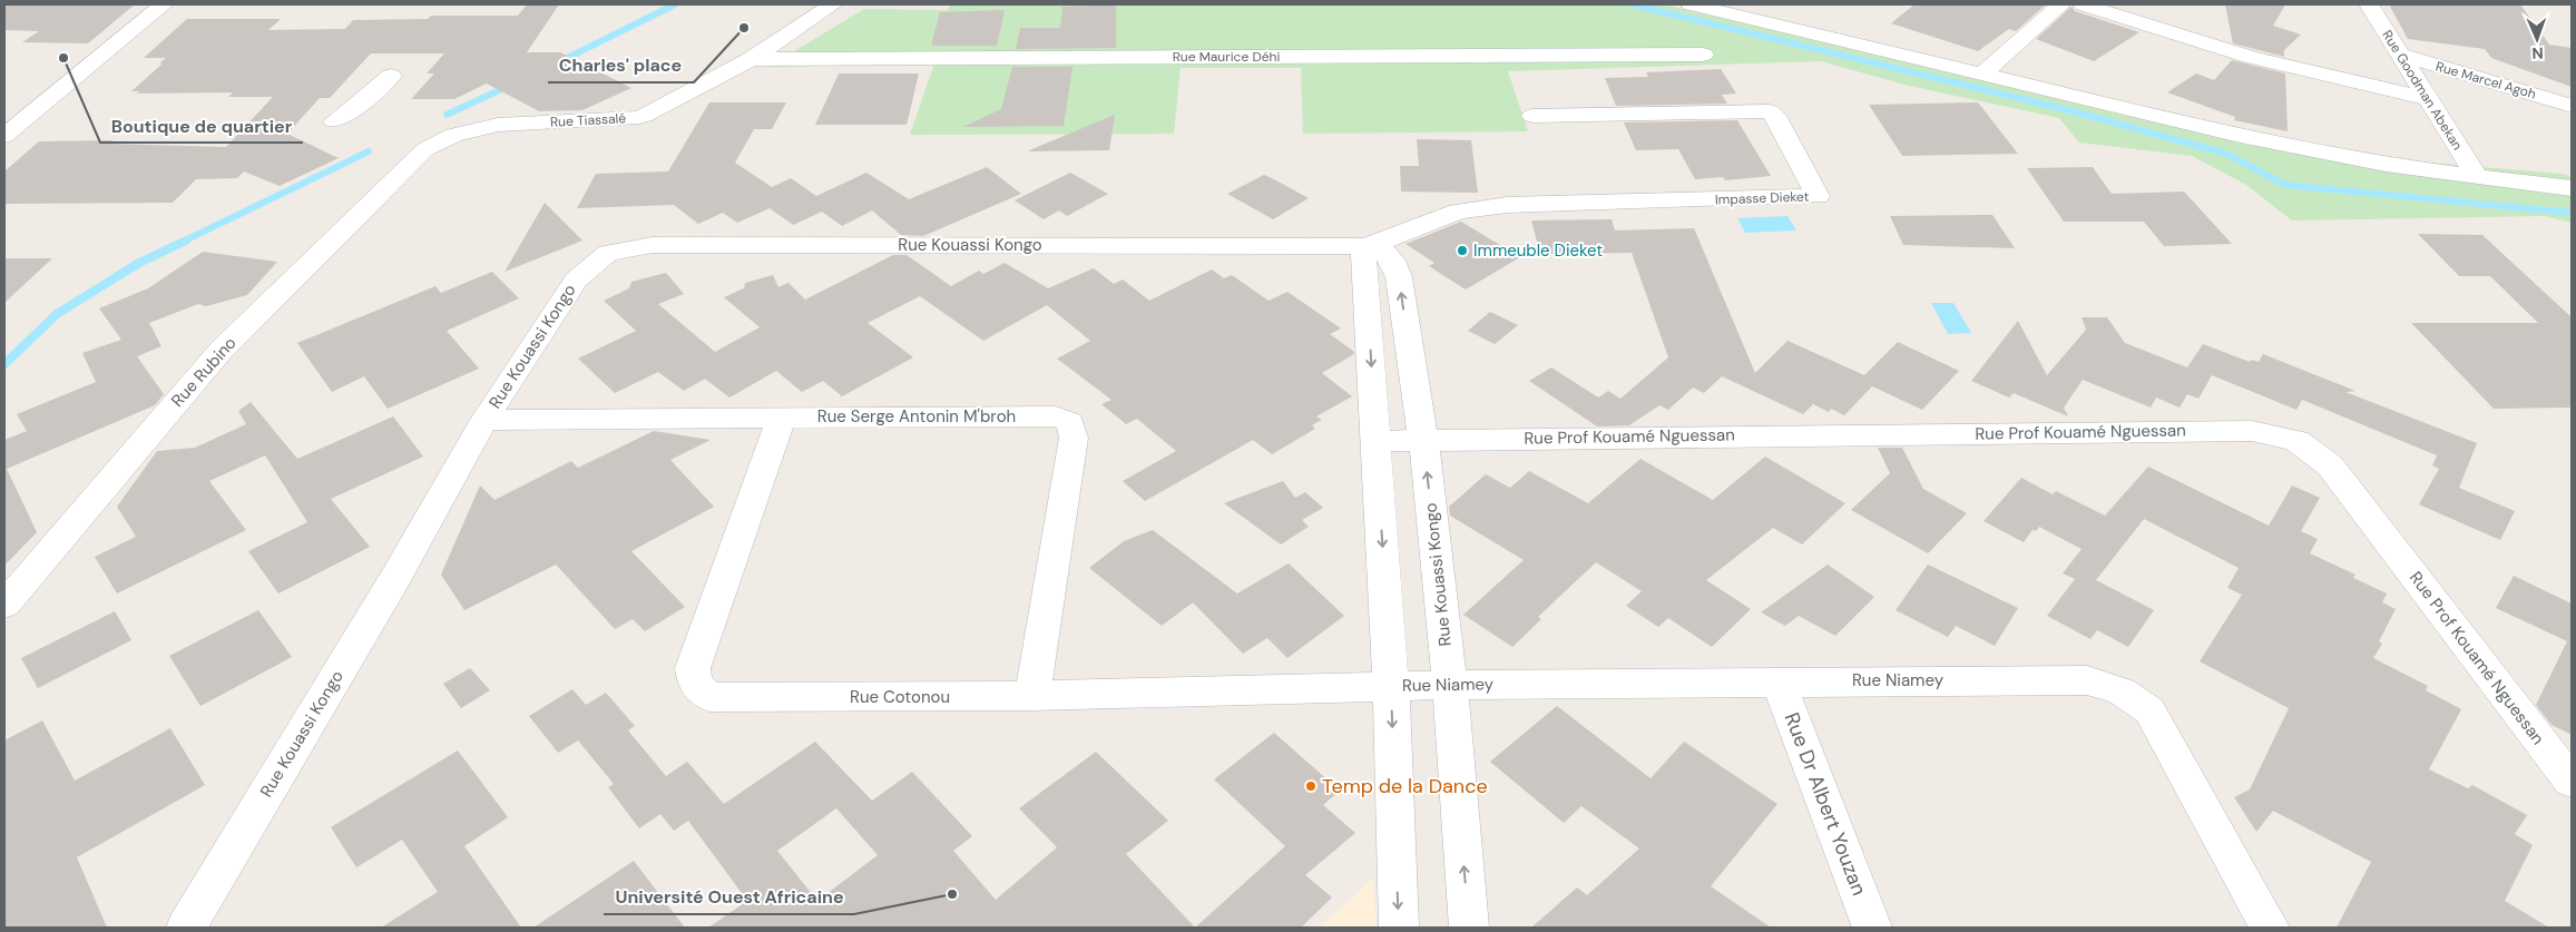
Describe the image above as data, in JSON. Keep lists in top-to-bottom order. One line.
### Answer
{"streets":{"street":["Rue Maurice Déhi","Rue Marcel Agoh","Rue Goodman Abekan","Rue Tiassalé","Impasse Dieket","Rue Kouassi Kongo","Rue Rubino","Rue Serge Antonin M'broh","Rue Prof Kouamé Nguessan","Rue Niamey","Rue Cotonou","Rue Dr Albert Youzan"]},"crossings":[["Rue Maurice Déhi","Rue Tiassalé"],["Rue Marcel Agoh","Rue Goodman Abekan"],["Rue Tiassalé","Rue Rubino"],["Impasse Dieket","Rue Kouassi Kongo"],["Rue Kouassi Kongo","Rue Serge Antonin M'broh"],["Rue Kouassi Kongo","Rue Prof Kouamé Nguessan"],["Rue Kouassi Kongo","Rue Niamey"],["Rue Serge Antonin M'broh","Rue Cotonou"],["Rue Niamey","Rue Cotonou"],["Rue Niamey","Rue Dr Albert Youzan"]],"places":["Charles' place","Boutique de quartier","Immeuble Dieket","Temp de la Dance","Université Ouest Africaine"],"north":"bottom"}
